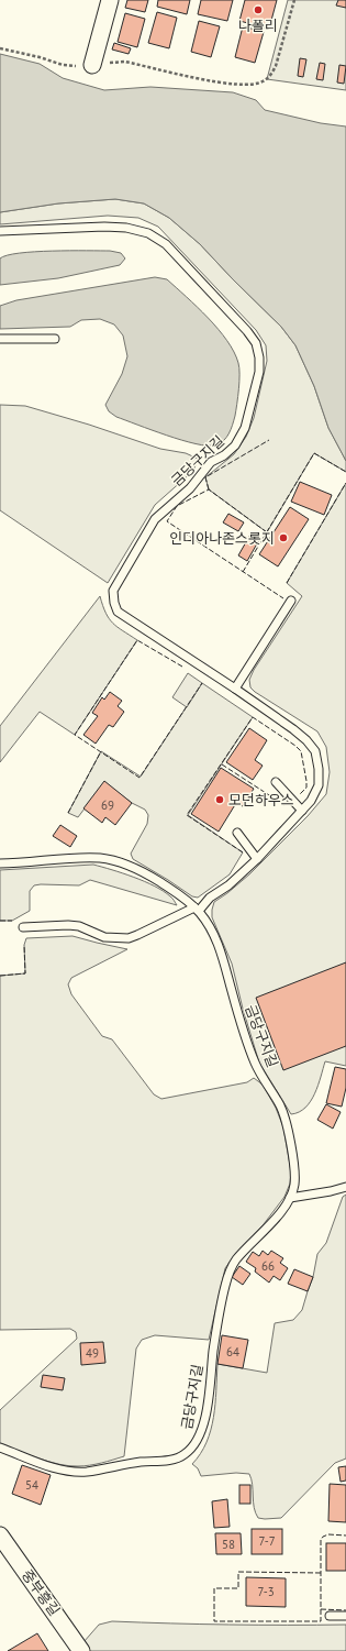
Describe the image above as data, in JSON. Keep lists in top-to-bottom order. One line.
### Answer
{"streets":{"street":["중부흥길"],"lane":["금당구지길"]},"places":["나폴리","인디아나존스롯지","모던하우스"],"house_numbers":["69","66","64","49","54","7-7","58","7-3"]}
